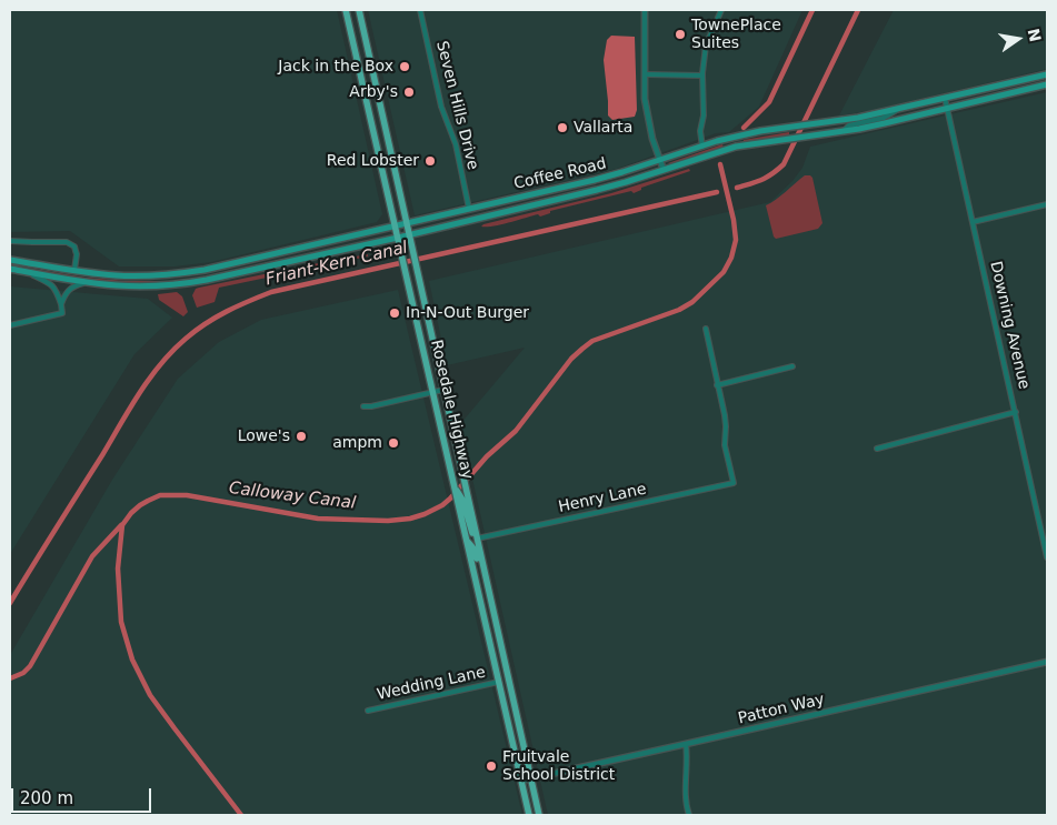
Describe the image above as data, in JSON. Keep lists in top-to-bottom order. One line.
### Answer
{"streets":{"main road":["Coffee Road","Rosedale Highway"],"street":["Seven Hills Drive","Downing Avenue","Henry Lane","Wedding Lane","Patton Way"]},"crossings":[["Seven Hills Drive","Coffee Road"],["Coffee Road","Downing Avenue"],["Coffee Road","Rosedale Highway"],["Rosedale Highway","Henry Lane"],["Rosedale Highway","Wedding Lane"],["Rosedale Highway","Patton Way"]],"water":["Friant-Kern Canal","Calloway Canal"],"places":["TownePlace Suites","Jack in the Box","Arby's","Vallarta","Red Lobster","In-N-Out Burger","Lowe's","ampm","Fruitvale School District"],"scale_bar":"200 m","north":"right"}
